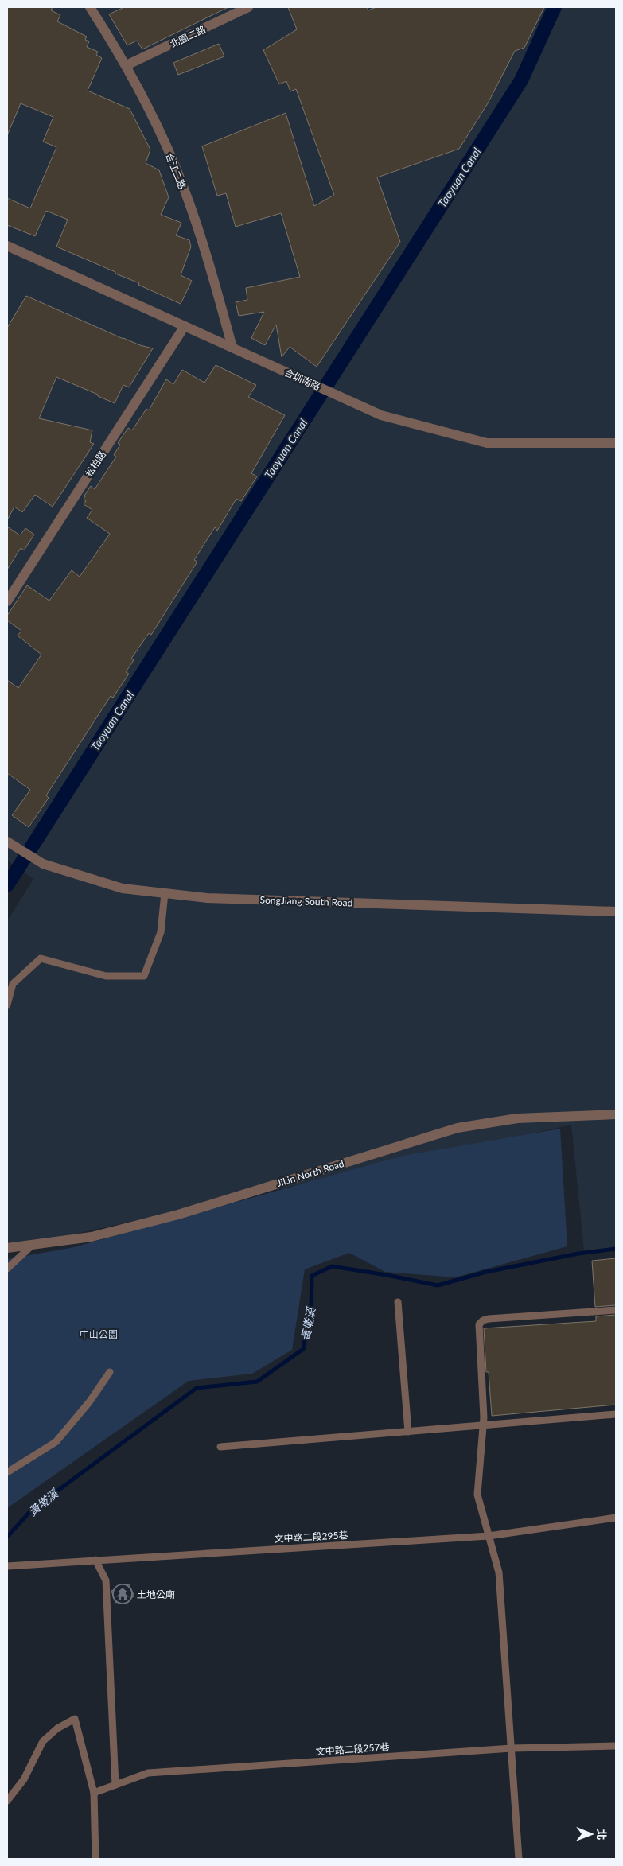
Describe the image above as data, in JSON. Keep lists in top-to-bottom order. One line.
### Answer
{"streets":{"street":["北園二路","合江二路","合圳南路","松柏路","SongJiang South Road","JiLin North Road"],"lane":["文中路二段295巷","文中路二段257巷"]},"crossings":[["北園二路","合江二路"],["合江二路","合圳南路"],["合圳南路","松柏路"]],"water":["Taoyuan Canal","黃墘溪"],"parks":["中山公園"],"places":{"temple":["土地公廟"]},"north":"right"}
